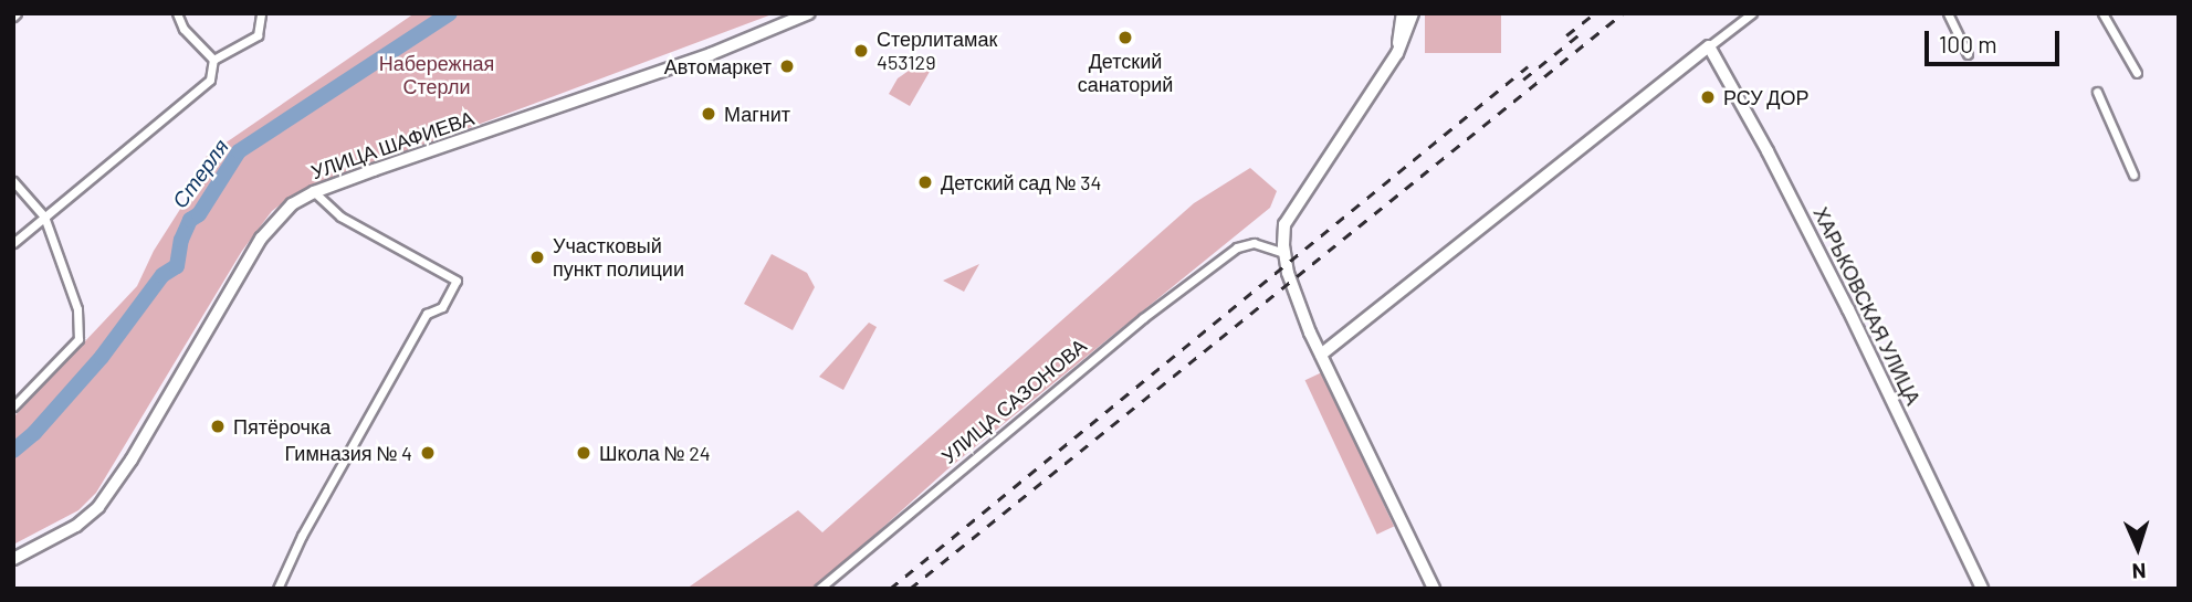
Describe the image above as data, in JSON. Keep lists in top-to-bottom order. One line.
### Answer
{"streets":{"street":["УЛИЦА ШАФИЕВА","ХАРЬКОВСКАЯ УЛИЦА","УЛИЦА САЗОНОВА"]},"water":["Стерля"],"parks":["Набережная Стерли"],"places":["Детский санаторий","Стерлитамак 453129","Автомаркет","РСУ ДОР","Магнит","Детский сад № 34","Участковый пункт полиции","Пятёрочка","Гимназия № 4","Школа № 24"],"scale_bar":"100 m","north":"bottom"}
